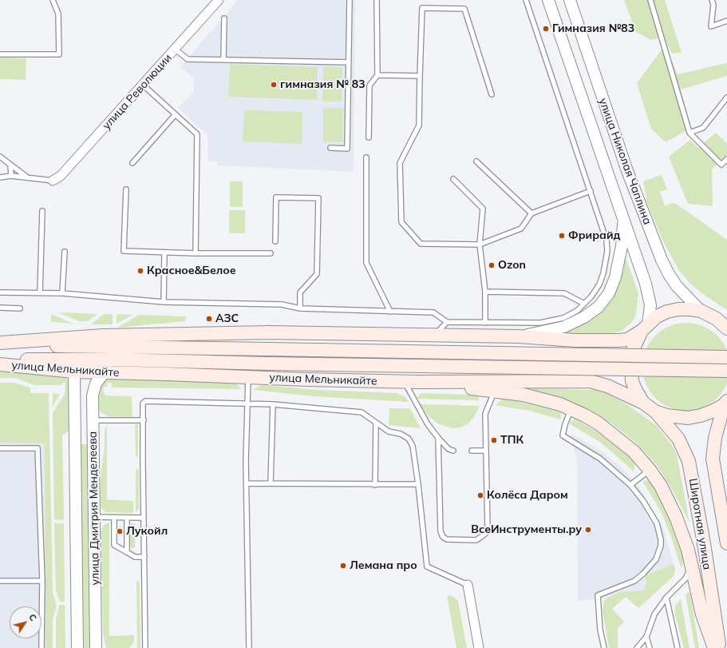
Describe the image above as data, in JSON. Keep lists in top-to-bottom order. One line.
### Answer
{"streets":{"main road":["улица Мельникайте","Широтная улица"],"street":["улица Революции","улица Николая Чаплина","улица Дмитрия Менделеева"]},"crossings":[["улица Николая Чаплина","улица Мельникайте"],["улица Мельникайте","улица Дмитрия Менделеева"],["улица Мельникайте","Широтная улица"]],"places":["Гимназия №83","гимназия № 83","Фрирайд","Ozon","Красное&Белое","АЗС","ТПК","Колёса Даром","ВсеИнструменты.ру","Лукойл","Лемана про"],"north":"top right"}
